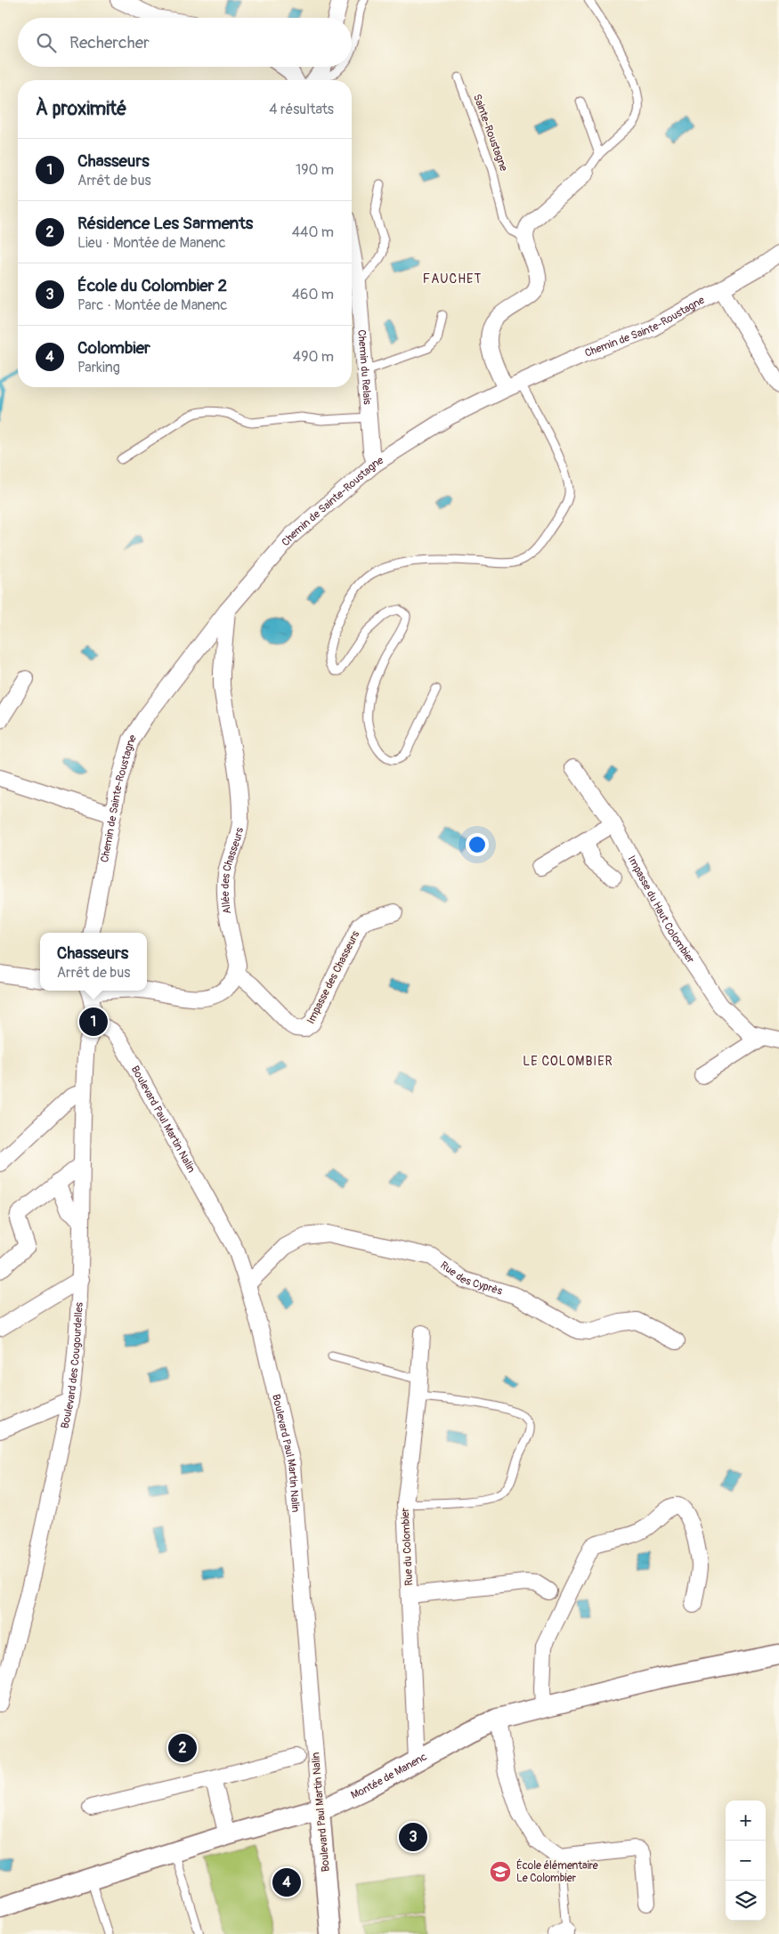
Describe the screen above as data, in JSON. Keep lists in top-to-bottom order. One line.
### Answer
{"streets":{"street":["Chemin de Sainte-Roustagne","Chemin du Relais","Allée des Chasseurs","Impasse du Haut Colombier","Impasse des Chasseurs","Boulevard Paul Martin Nalin","Rue des Cyprès","Boulevard des Cougourdelles","Rue du Colombier","Montée de Manenc"],"lane":["Sainte-Roustagne"]},"crossings":[["Chemin de Sainte-Roustagne","Chemin du Relais"],["Chemin de Sainte-Roustagne","Allée des Chasseurs"],["Allée des Chasseurs","Impasse des Chasseurs"],["Boulevard Paul Martin Nalin","Rue des Cyprès"],["Boulevard Paul Martin Nalin","Boulevard des Cougourdelles"],["Boulevard Paul Martin Nalin","Montée de Manenc"],["Rue du Colombier","Montée de Manenc"]],"districts":["FAUCHET","LE COLOMBIER"],"places":{"school or university":["École élémentaire Le Colombier"]},"page":{"search":"Rechercher","heading":["À proximité","4 résultats"],"list":[{"mark":"1","name":"Chasseurs","note":"Arrêt de bus","value":"190 m"},{"mark":"2","name":"Résidence Les Sarments","note":"Lieu · Montée de Manenc","value":"440 m"},{"mark":"3","name":"École du Colombier 2","note":"Parc · Montée de Manenc","value":"460 m"},{"mark":"4","name":"Colombier","note":"Parking","value":"490 m"}],"popup":["Chasseurs","Arrêt de bus"],"pins":["1","2","3","4"],"map_buttons":["+","−"]}}
